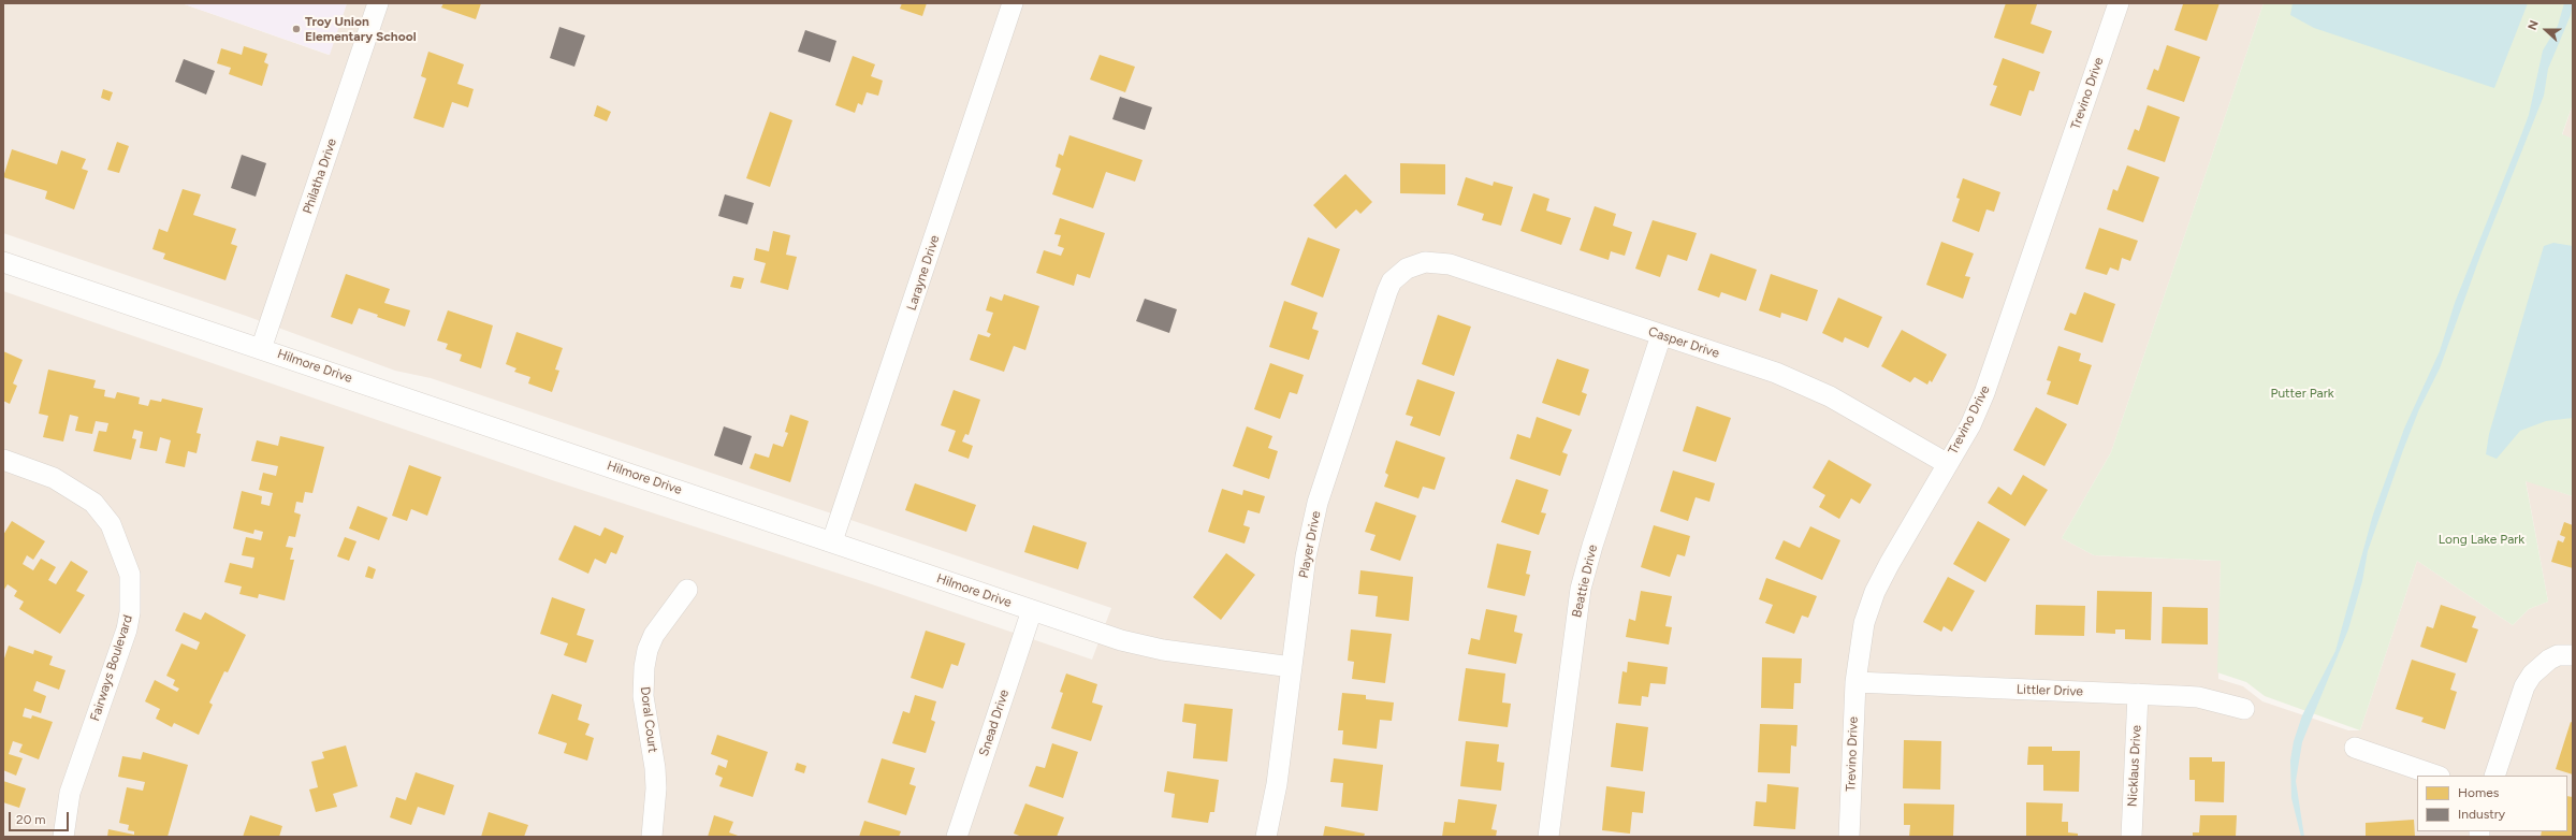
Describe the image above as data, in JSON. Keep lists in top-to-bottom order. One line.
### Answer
{"streets":{"street":["Trevino Drive","Philatha Drive","Larayne Drive","Casper Drive","Hilmore Drive","Player Drive","Beattie Drive","Fairways Boulevard","Littler Drive","Doral Court","Snead Drive","Nicklaus Drive"]},"crossings":[["Trevino Drive","Casper Drive"],["Trevino Drive","Littler Drive"],["Philatha Drive","Hilmore Drive"],["Larayne Drive","Hilmore Drive"],["Casper Drive","Player Drive"],["Casper Drive","Beattie Drive"],["Hilmore Drive","Player Drive"],["Hilmore Drive","Snead Drive"],["Littler Drive","Nicklaus Drive"]],"parks":["Putter Park","Long Lake Park"],"places":["Troy Union Elementary School"],"legend":["Homes","Industry"],"scale_bar":"20 m","north":"left"}
